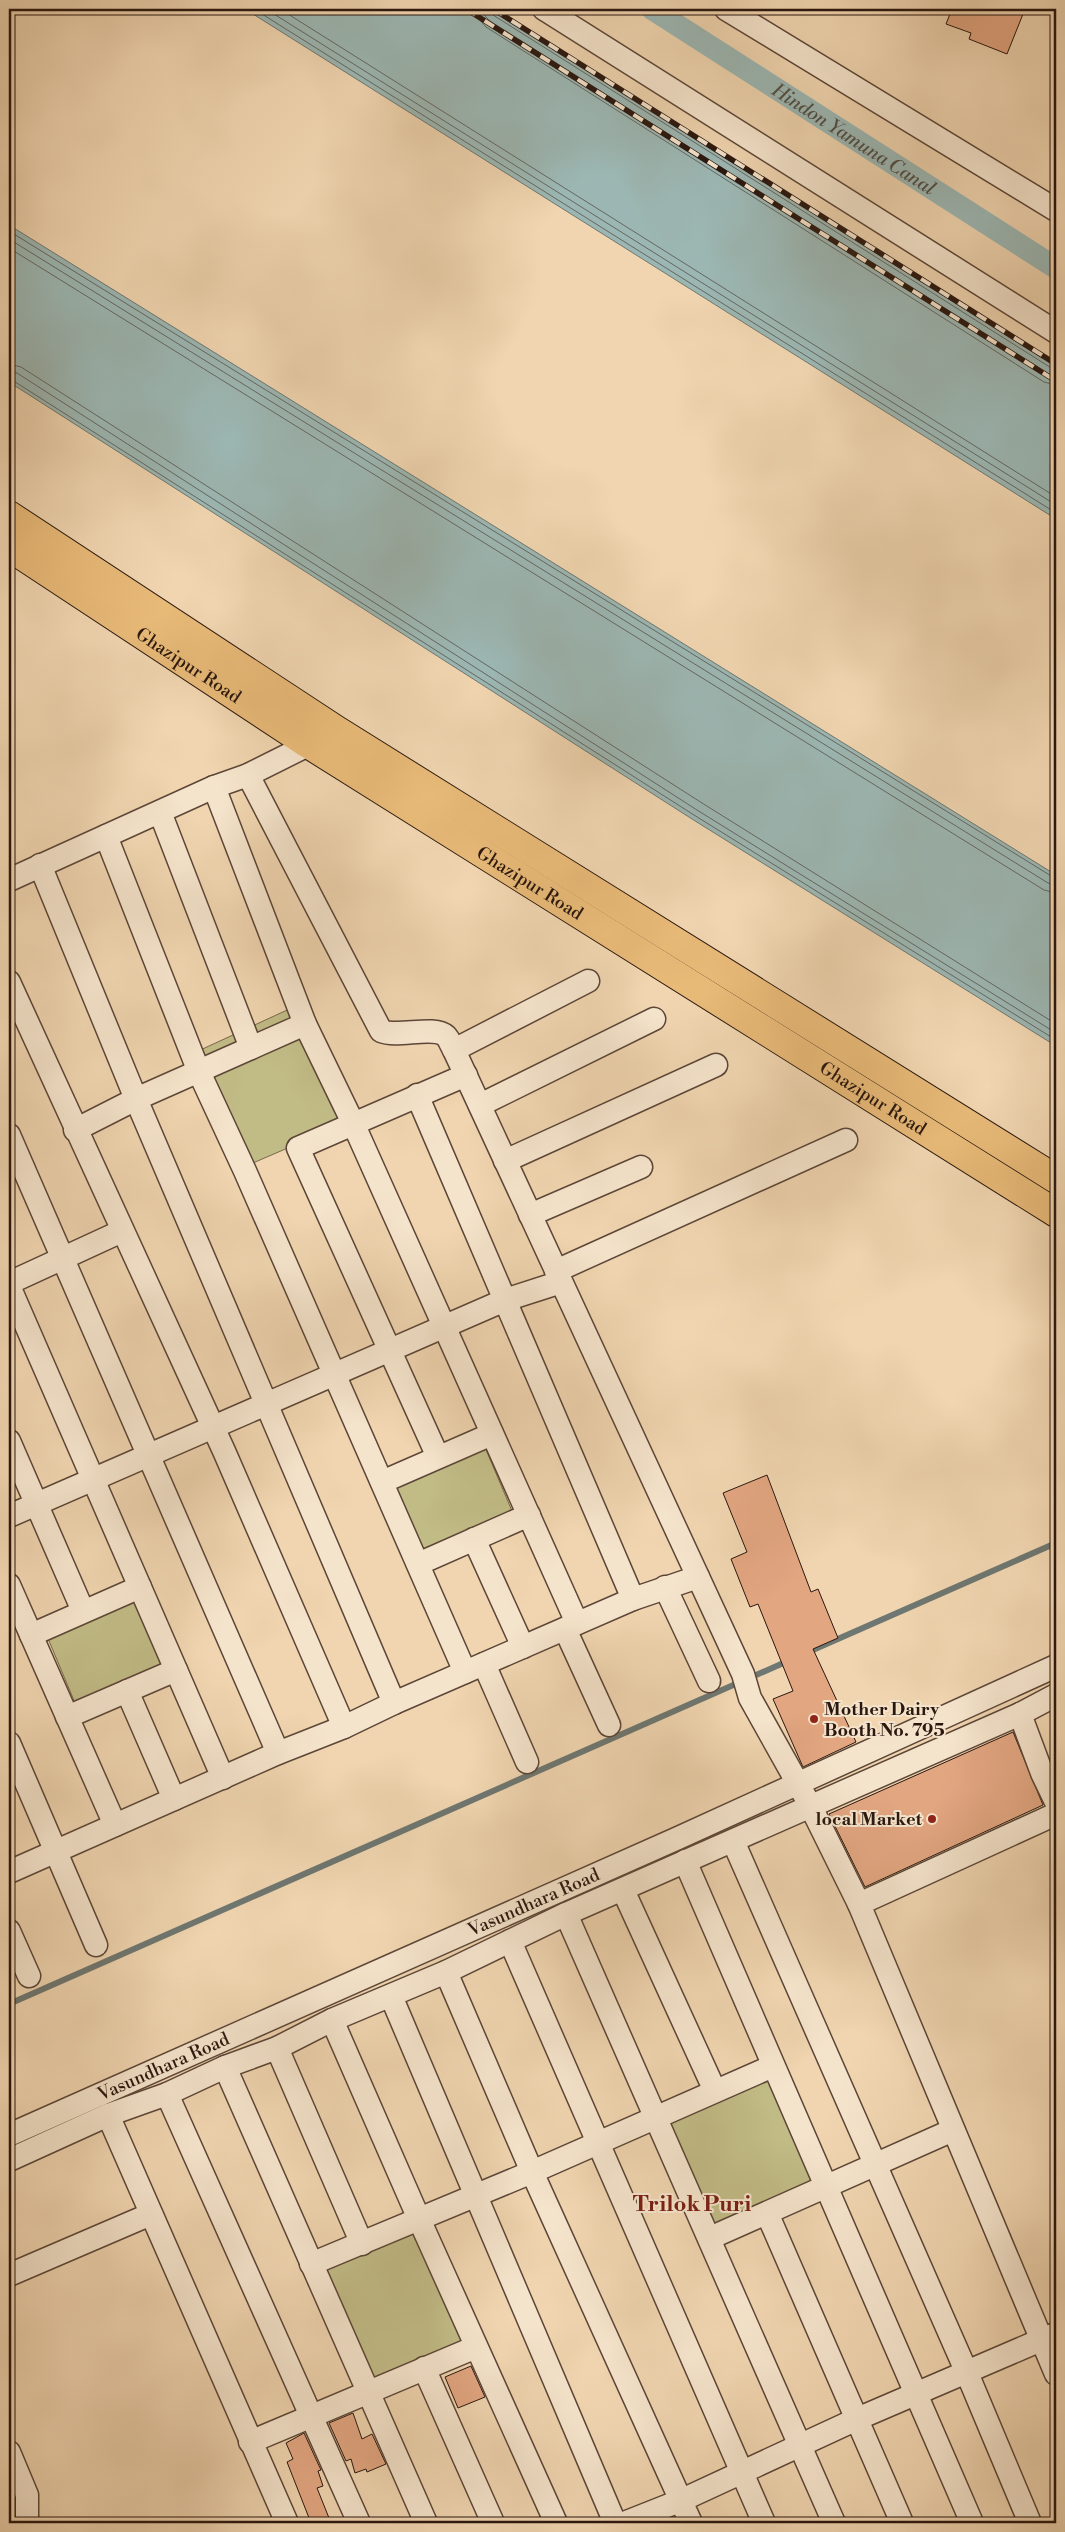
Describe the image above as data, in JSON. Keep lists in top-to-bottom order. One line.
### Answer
{"streets":{"main road":["Ghazipur Road"],"street":["Vasundhara Road"]},"districts":["Trilok Puri"],"water":["Hindon Yamuna Canal"],"places":["Mother Dairy Booth No. 795","local Market"]}
